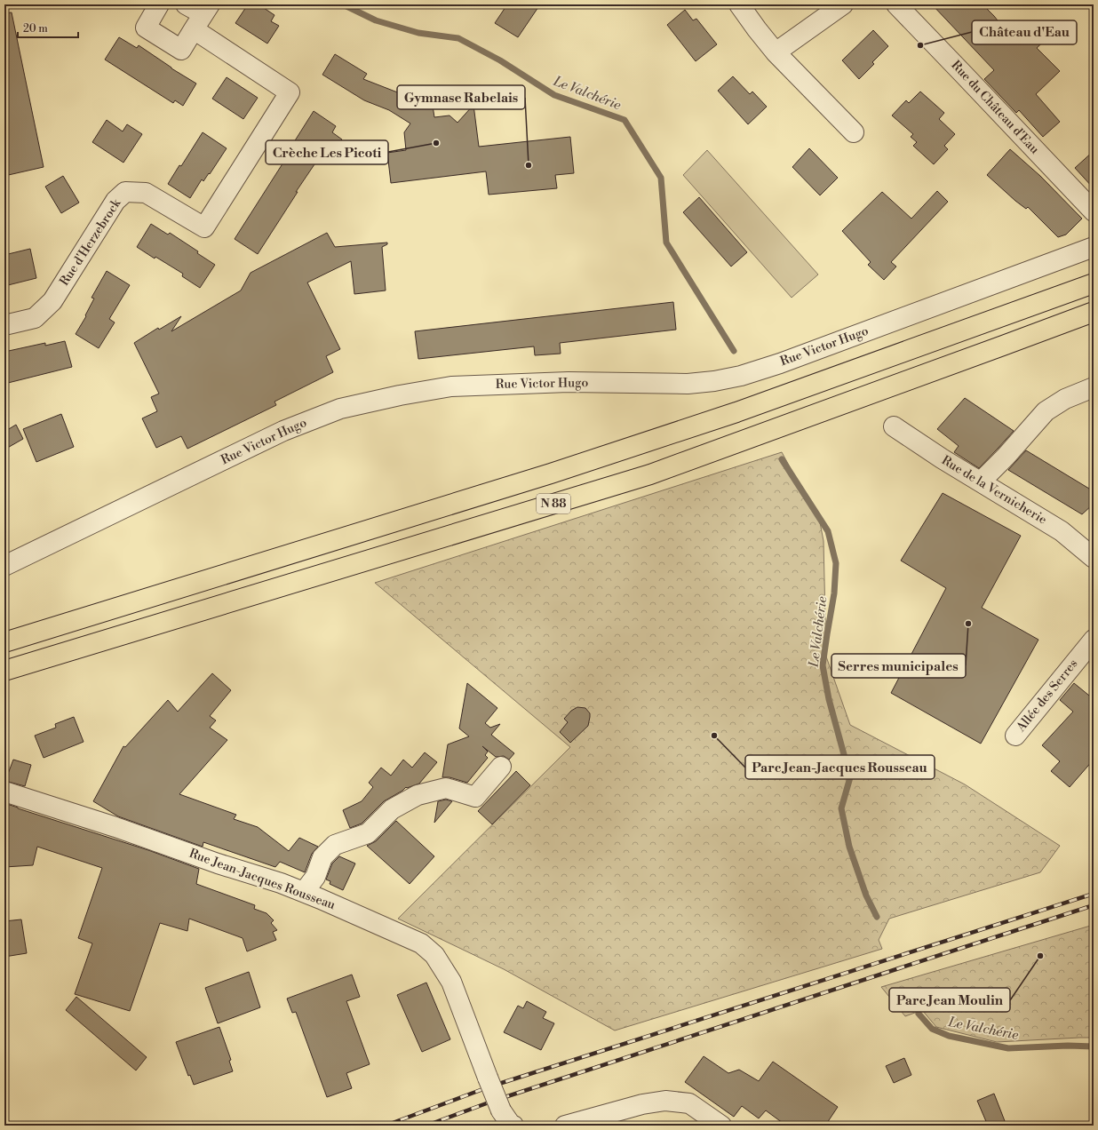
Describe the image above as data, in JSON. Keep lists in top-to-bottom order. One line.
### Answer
{"streets":{"highway":["N 88"],"street":["Rue du Château d'Eau","Rue d'Herzebrock","Rue Victor Hugo","Rue de la Vernicherie","Allée des Serres","Rue Jean-Jacques Rousseau"]},"water":["Le Valchérie"],"places":["Château d'Eau","Crèche Les Picoti","Gymnase Rabelais","Serres municipales","Parc Jean-Jacques Rousseau","Parc Jean Moulin"],"scale_bar":"20 m"}
